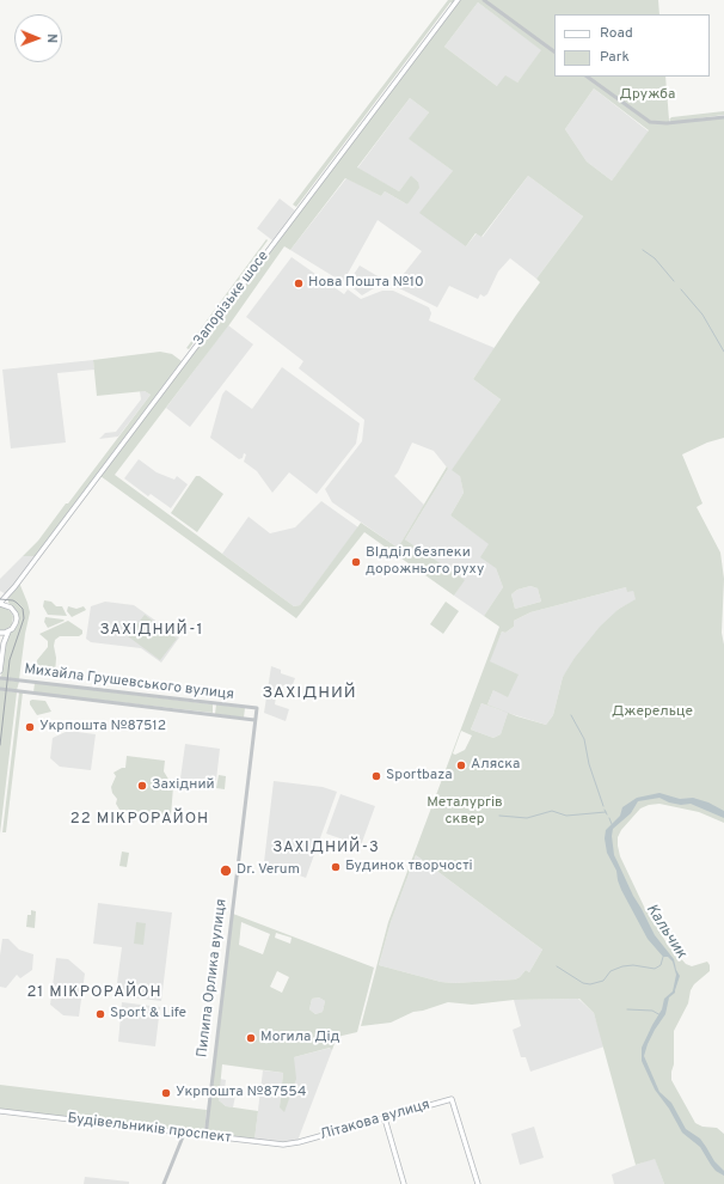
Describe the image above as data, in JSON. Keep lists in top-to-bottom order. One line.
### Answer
{"streets":{"main road":["Запорізьке шосе","Літакова вулиця","Будівельників проспект"],"street":["Михайла Грушевського вулиця","Пилипа Орлика вулиця"]},"crossings":[["Михайла Грушевського вулиця","Пилипа Орлика вулиця"],["Пилипа Орлика вулиця","Будівельників проспект"],["Літакова вулиця","Будівельників проспект"]],"districts":["ЗАХІДНИЙ-1","ЗАХІДНИЙ","22 МІКРОРАЙОН","ЗАХІДНИЙ-3","21 МІКРОРАЙОН"],"water":["Кальчик"],"parks":["Дружба","Джерельце","Металургів сквер"],"places":["Нова Пошта №10","ВІдділ безпеки дорожнього руху","Укрпошта №87512","Аляска","Sportbaza","Західний","Будинок творчості","Dr. Verum","Sport & Life","Могила Дiд","Укрпошта №87554"],"legend":["Road","Park"],"north":"right"}
